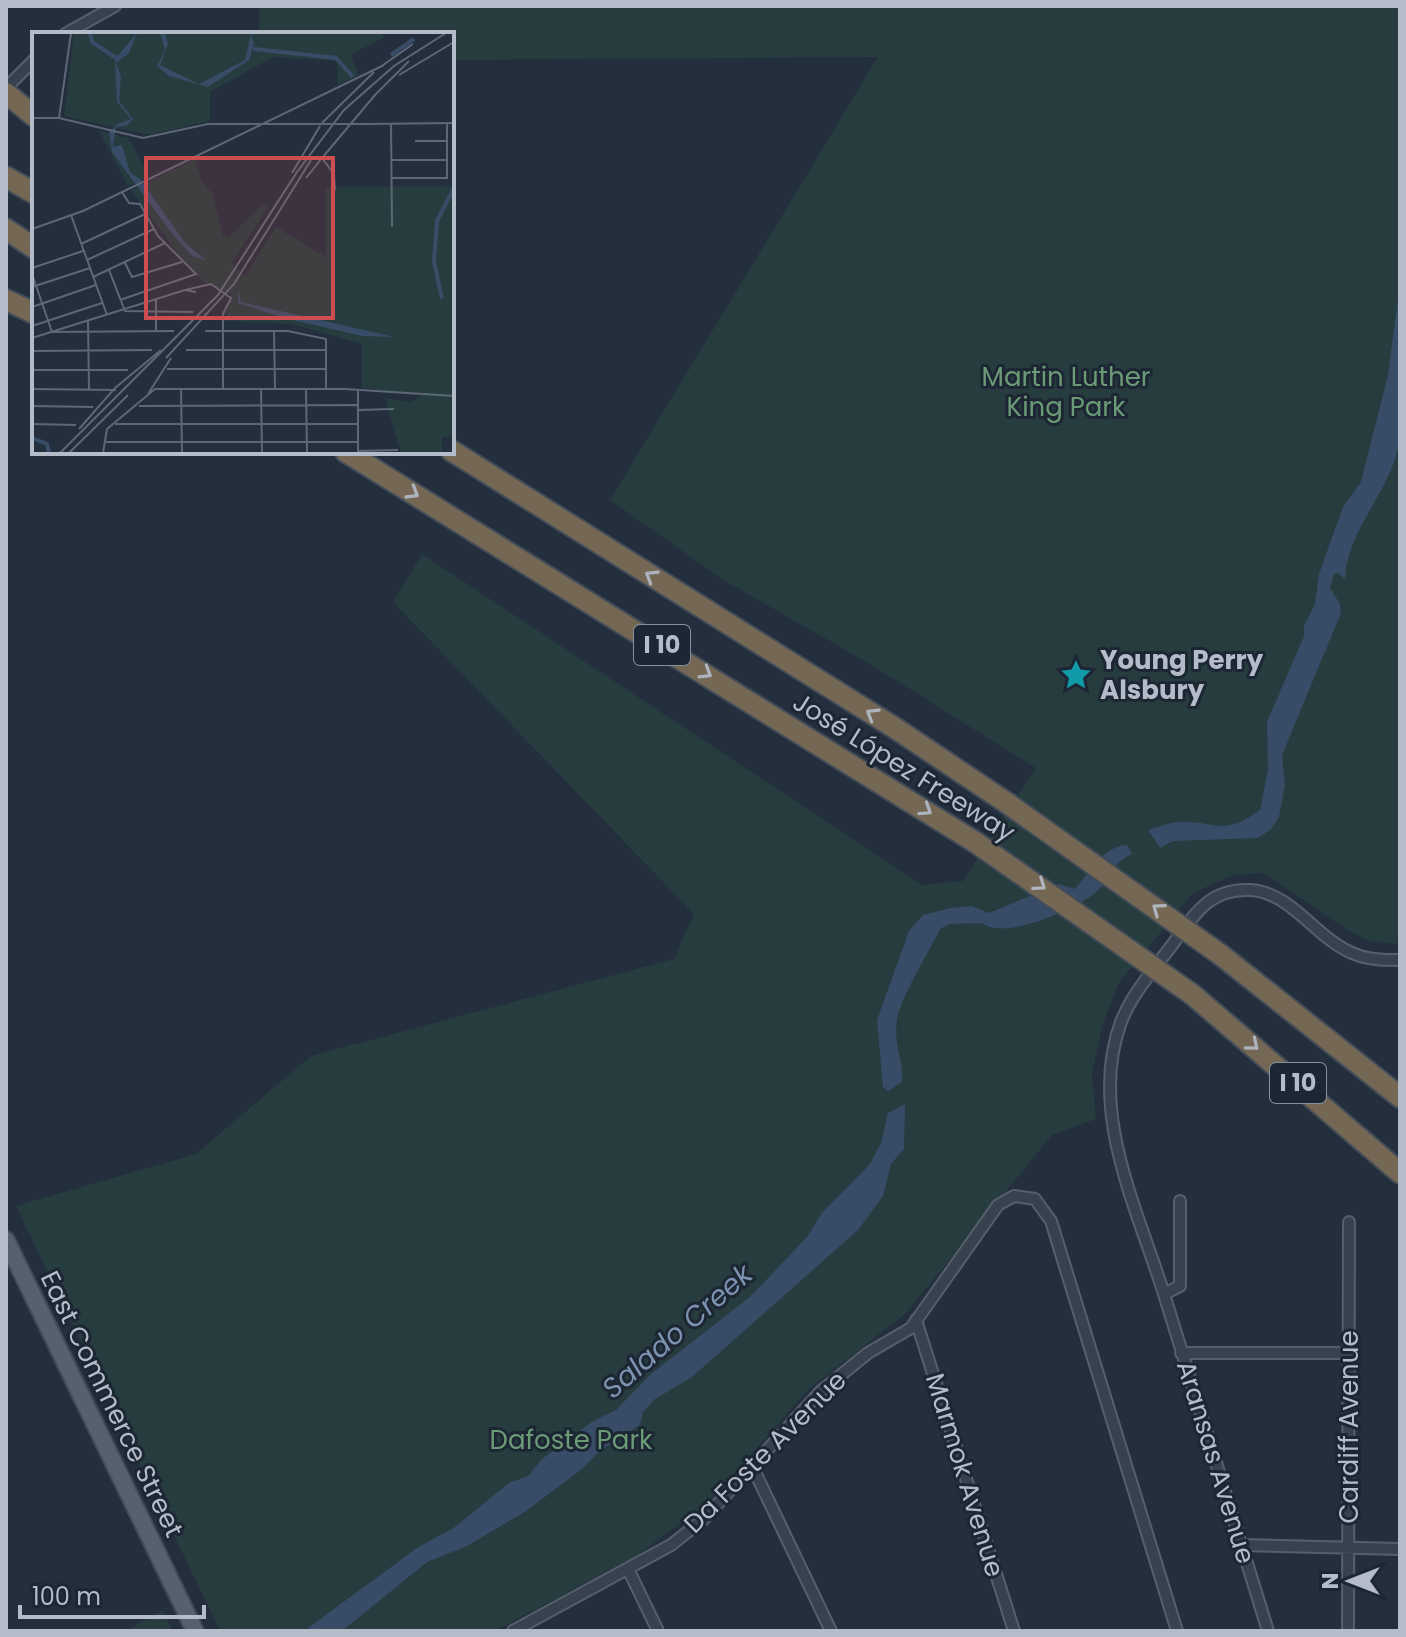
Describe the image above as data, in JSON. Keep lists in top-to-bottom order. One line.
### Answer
{"streets":{"highway":["I 10","José López Freeway"],"main road":["East Commerce Street"],"street":["Cardiff Avenue","Da Foste Avenue","Aransas Avenue","Marmok Avenue"]},"crossings":[["Da Foste Avenue","Marmok Avenue"]],"water":["Salado Creek"],"parks":["Martin Luther King Park","Dafoste Park"],"places":{"place":["Young Perry Alsbury"]},"scale_bar":"100 m","north":"left"}
